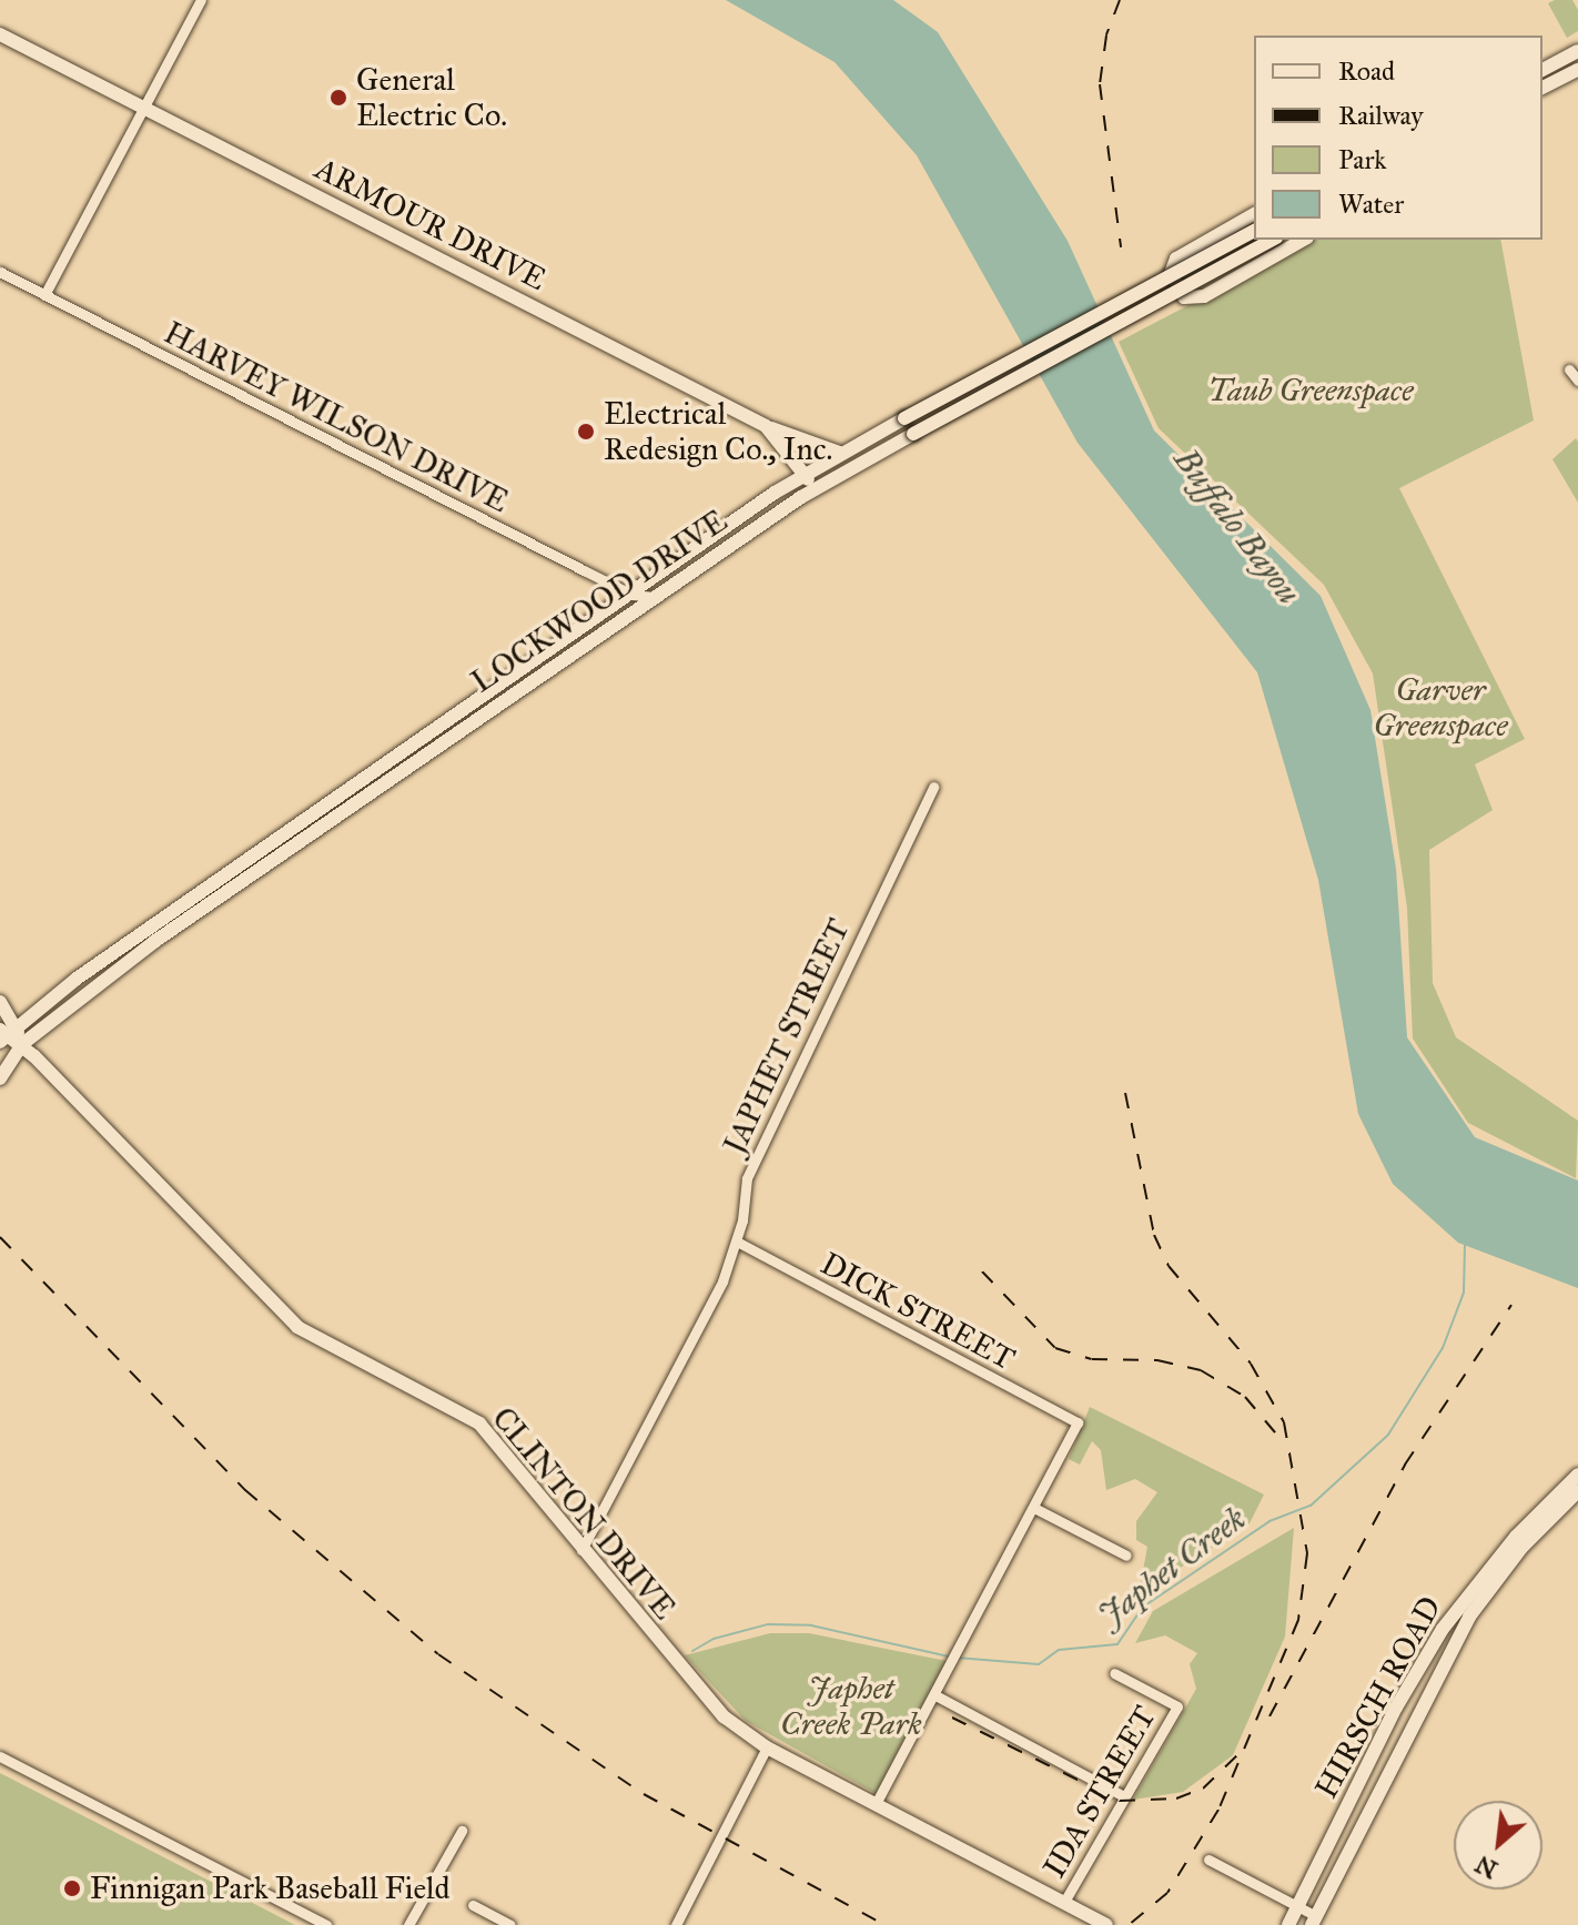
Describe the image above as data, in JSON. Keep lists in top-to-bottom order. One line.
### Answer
{"streets":{"main road":["ARMOUR DRIVE","LOCKWOOD DRIVE","CLINTON DRIVE","HIRSCH ROAD"],"street":["HARVEY WILSON DRIVE","JAPHET STREET","DICK STREET","IDA STREET"]},"crossings":[["ARMOUR DRIVE","LOCKWOOD DRIVE"],["HARVEY WILSON DRIVE","LOCKWOOD DRIVE"],["LOCKWOOD DRIVE","CLINTON DRIVE"],["JAPHET STREET","DICK STREET"],["JAPHET STREET","CLINTON DRIVE"],["CLINTON DRIVE","IDA STREET"]],"water":["Buffalo Bayou","Japhet Creek"],"parks":["Taub Greenspace","Garver Greenspace","Japhet Creek Park"],"places":["General Electric Co.","Electrical Redesign Co., Inc.","Finnigan Park Baseball Field"],"legend":["Road","Railway","Park","Water"],"north":"bottom left"}
